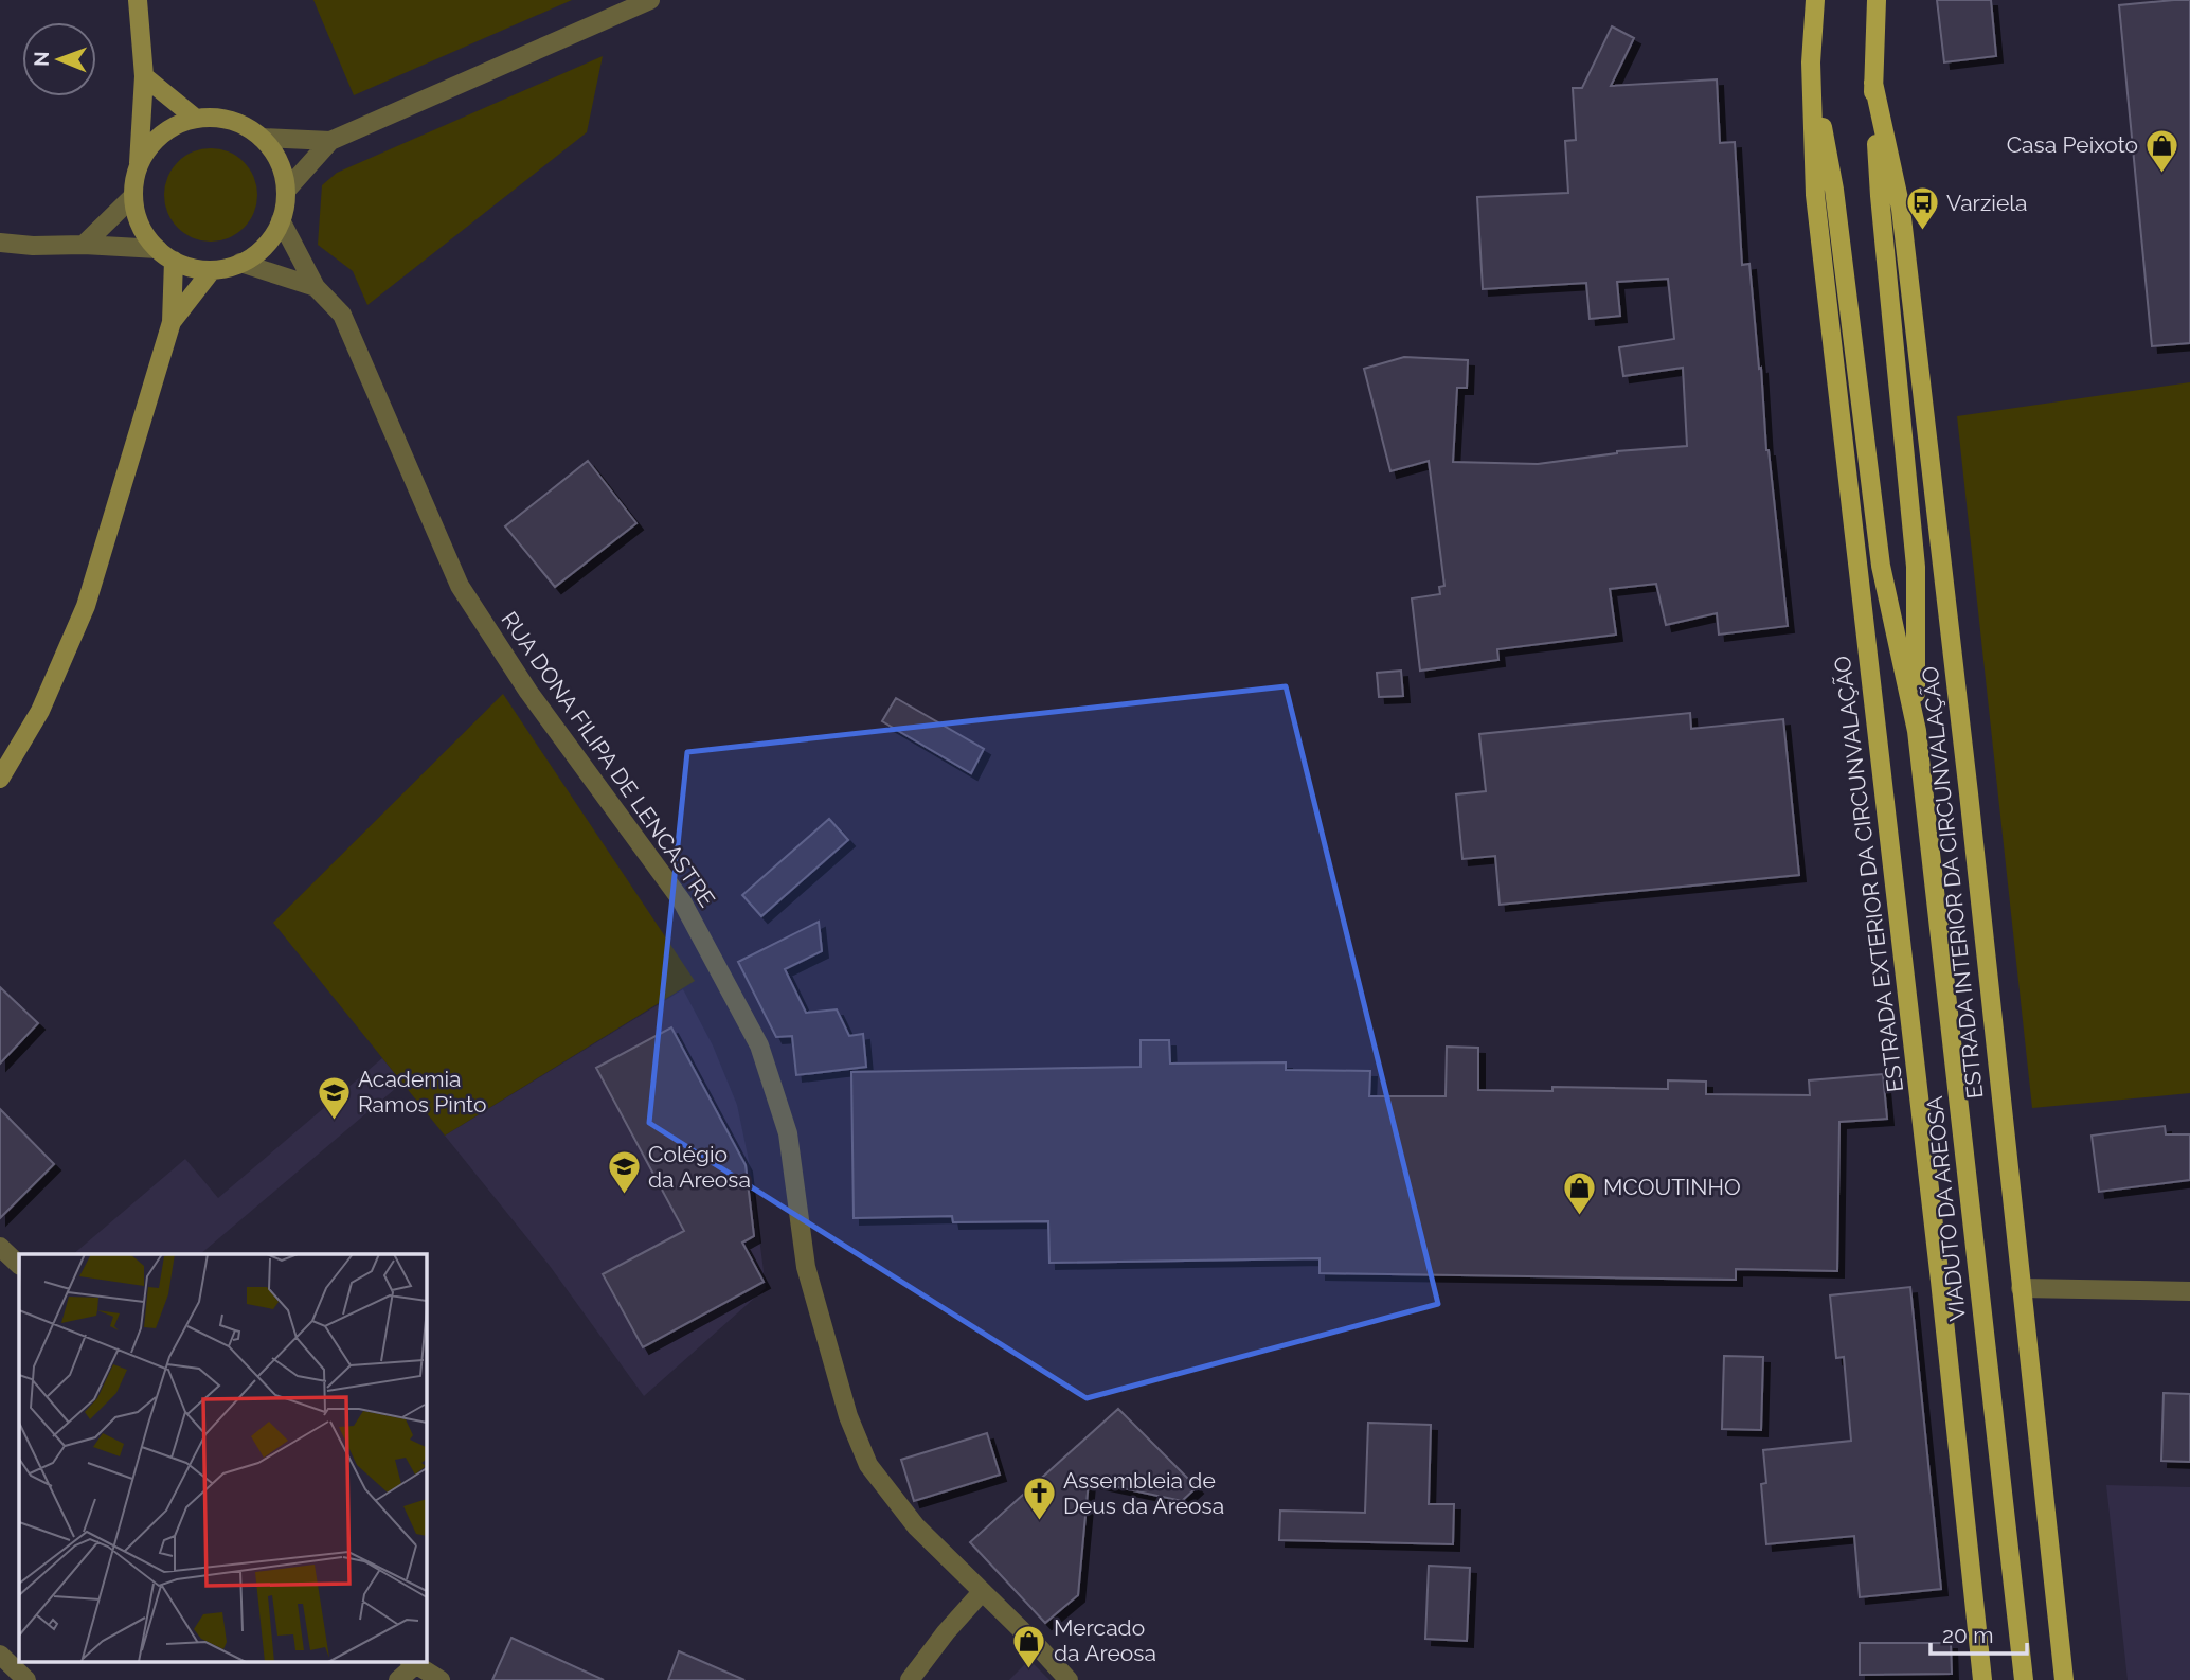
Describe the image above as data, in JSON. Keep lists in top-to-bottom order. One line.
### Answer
{"streets":{"main road":["ESTRADA EXTERIOR DA CIRCUNVALAÇÃO","ESTRADA INTERIOR DA CIRCUNVALAÇÃO","VIADUTO DA AREOSA"],"street":["RUA DONA FILIPA DE LENCASTRE"]},"crossings":[["ESTRADA EXTERIOR DA CIRCUNVALAÇÃO","ESTRADA INTERIOR DA CIRCUNVALAÇÃO"],["ESTRADA EXTERIOR DA CIRCUNVALAÇÃO","VIADUTO DA AREOSA"],["ESTRADA INTERIOR DA CIRCUNVALAÇÃO","VIADUTO DA AREOSA"]],"places":{"shop":["Casa Peixoto","MCOUTINHO","Mercado da Areosa"],"bus stop":["Varziela"],"school or university":["Academia Ramos Pinto","Colégio da Areosa"],"church":["Assembleia de Deus da Areosa"]},"scale_bar":"20 m","north":"left"}
